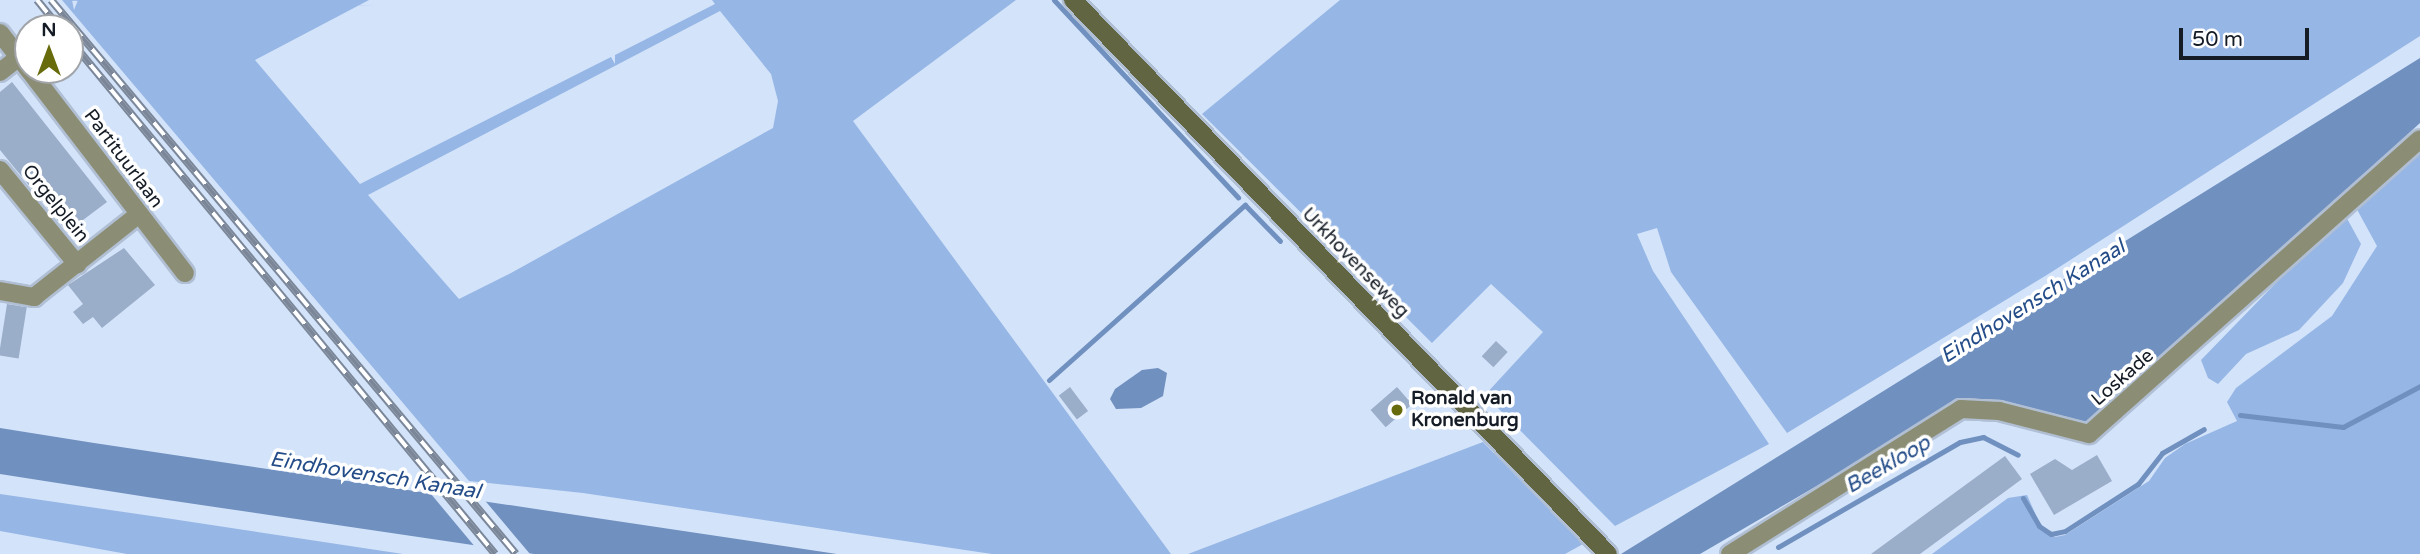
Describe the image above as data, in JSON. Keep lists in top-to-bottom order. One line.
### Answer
{"streets":{"street":["Partituurlaan","Orgelplein","Urkhovenseweg","Loskade"]},"crossings":[["Partituurlaan","Orgelplein"]],"water":["Eindhovensch Kanaal","Beekloop"],"places":["Ronald van Kronenburg"],"scale_bar":"50 m","north":"top"}
